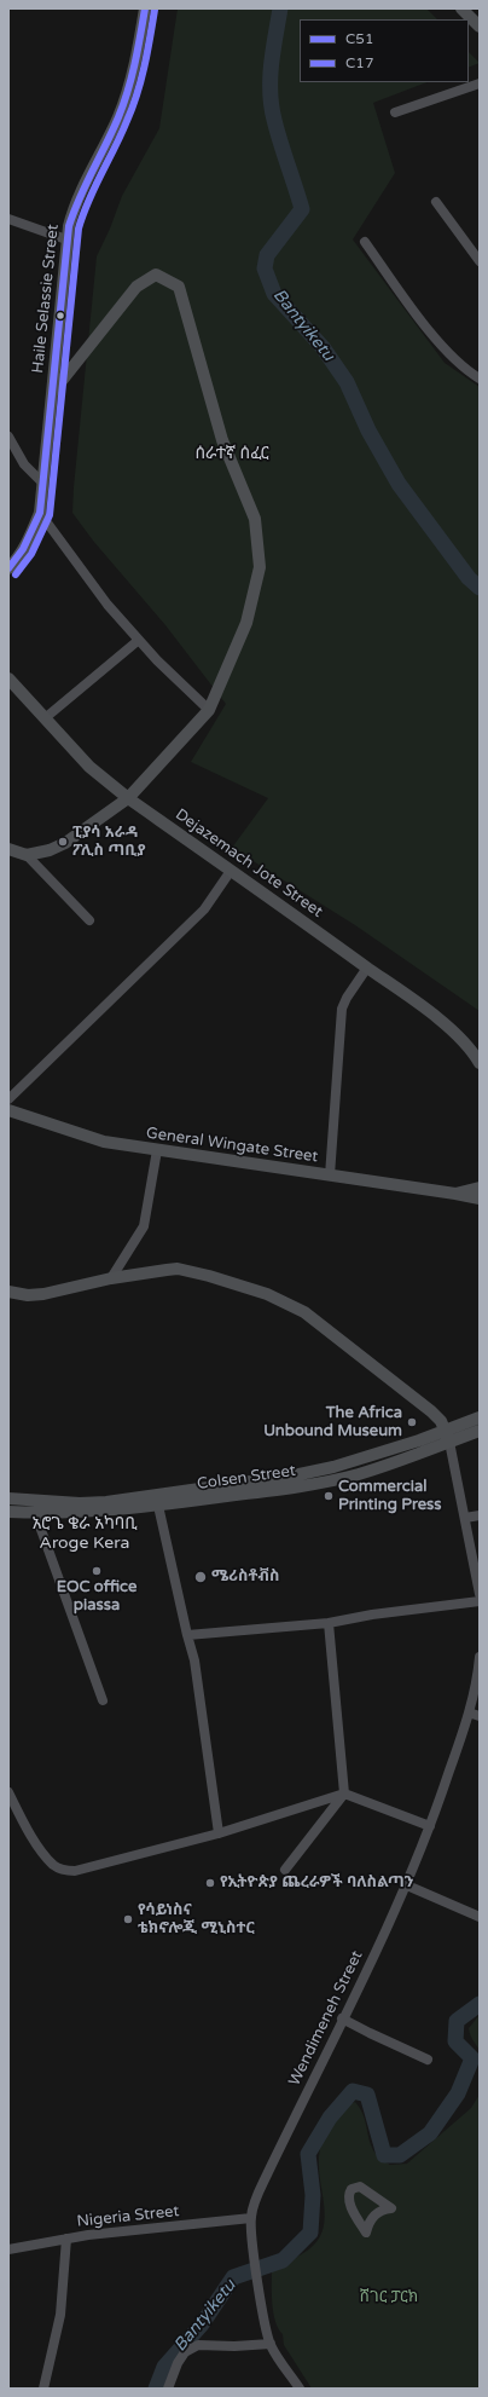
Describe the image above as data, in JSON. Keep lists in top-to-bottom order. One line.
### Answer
{"streets":{"main road":["Haile Selassie Street","Dejazemach Jote Street","General Wingate Street","Colsen Street"],"street":["Wendimeneh Street","Nigeria Street"]},"crossings":[["Wendimeneh Street","Nigeria Street"]],"districts":["ሰራተኛ ሰፈር","አሮጌ ቄራ አካባቢ Aroge Kera"],"water":["Bantyiketu"],"parks":["ሸገር ፓርክ"],"places":["ፒያሳ አራዳ ፖሊስ ጣቢያ","The Africa Unbound Museum","Commercial Printing Press","EOC office piassa","ሜሪስቶቭስ","የኢትዮጵያ ጨረራዎች ባለስልጣን","የሳይነስና ቴክኖሎጂ ሚኒስተር"],"lines":["transit line C51","transit line C17"],"legend":["C51","C17"]}
